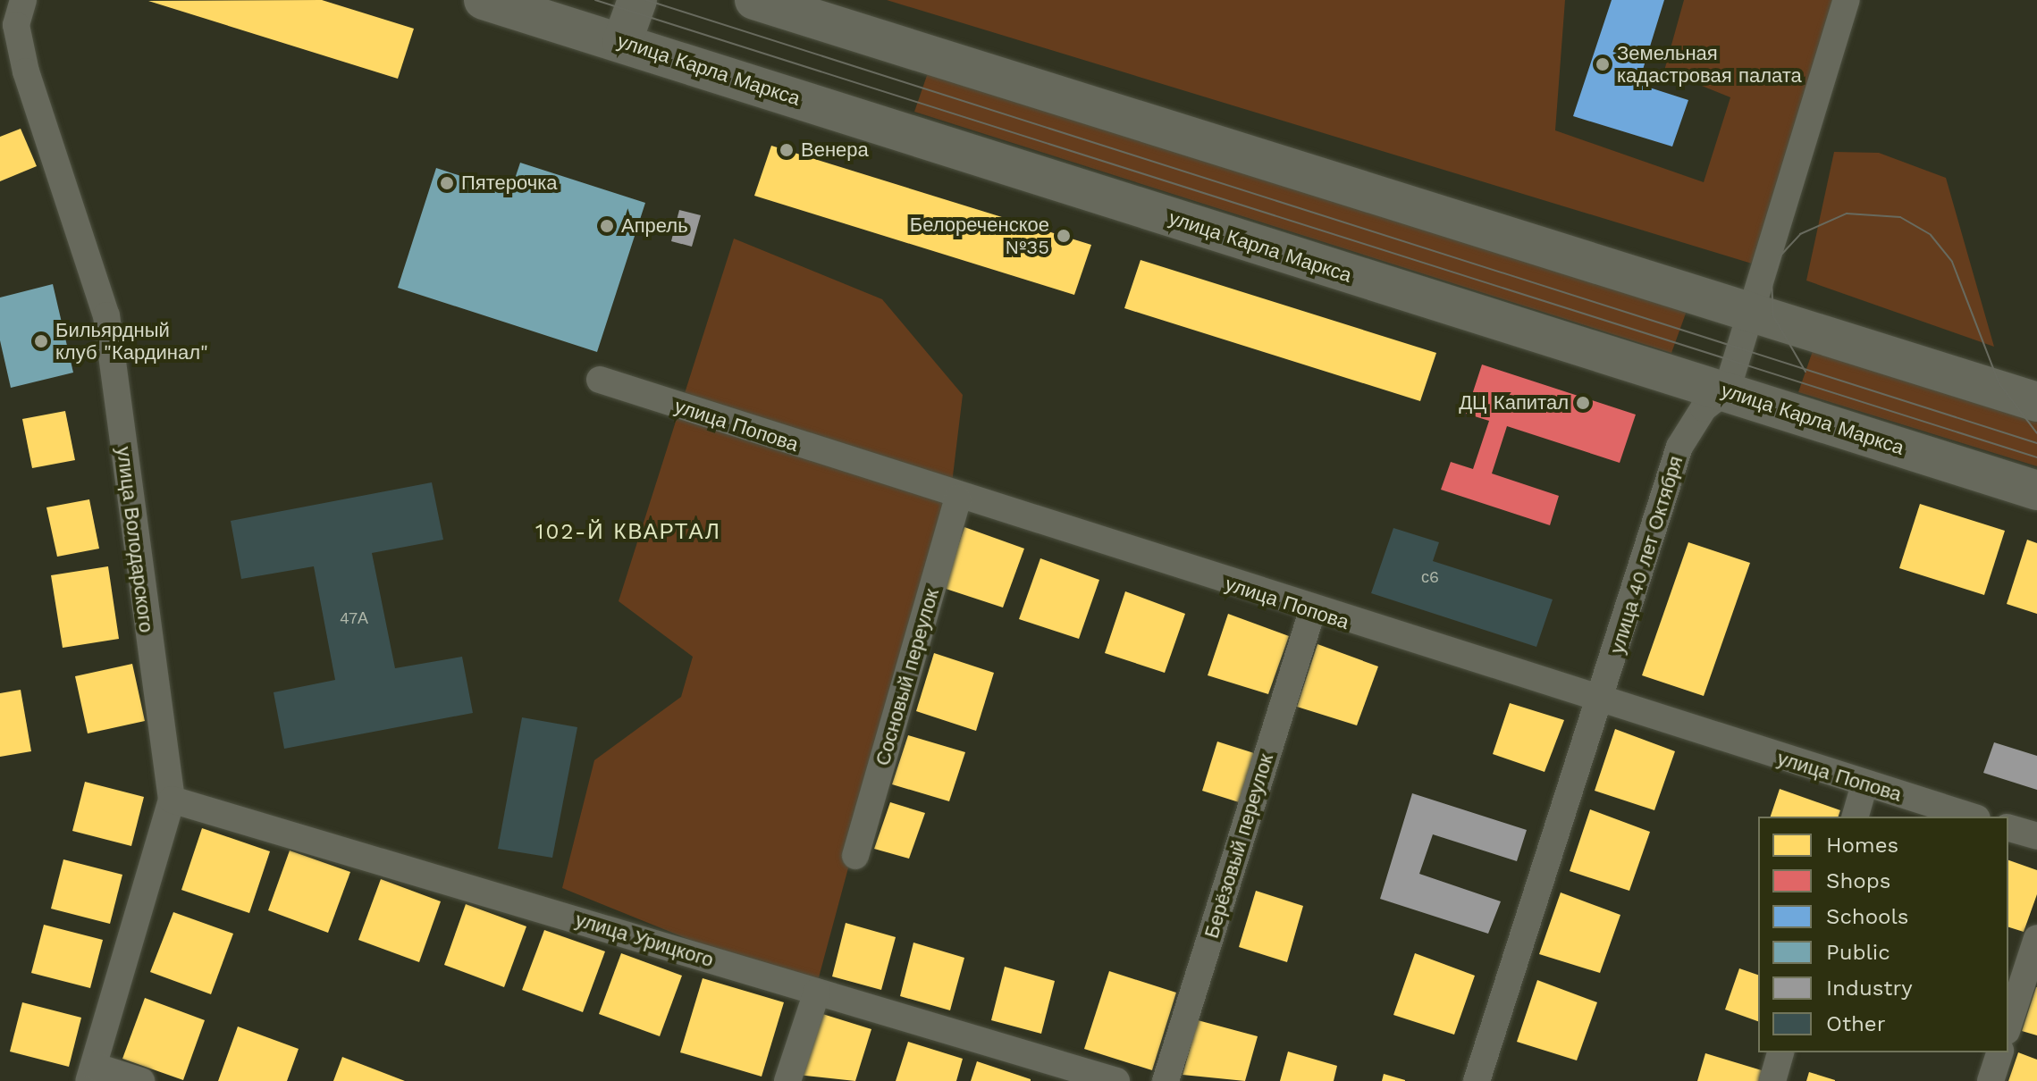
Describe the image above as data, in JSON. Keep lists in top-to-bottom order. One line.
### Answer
{"streets":{"street":["улица Карла Маркса","улица Попова","улица Володарского","улица 40 лет Октября","Сосновый переулок","Берёзовый переулок","улица Урицкого"]},"crossings":[["улица Карла Маркса","улица 40 лет Октября"],["улица Попова","улица 40 лет Октября"],["улица Попова","Сосновый переулок"],["улица Попова","Берёзовый переулок"],["улица Володарского","улица Урицкого"]],"districts":["102-Й КВАРТАЛ"],"places":["Земельная кадастровая палата","Венера","Пятерочка","Апрель","Белореченское №35","Бильярдный клуб \"Кардинал\"","ДЦ Капитал"],"house_numbers":["с6","47А"],"legend":["Homes","Shops","Schools","Public","Industry","Other"]}
